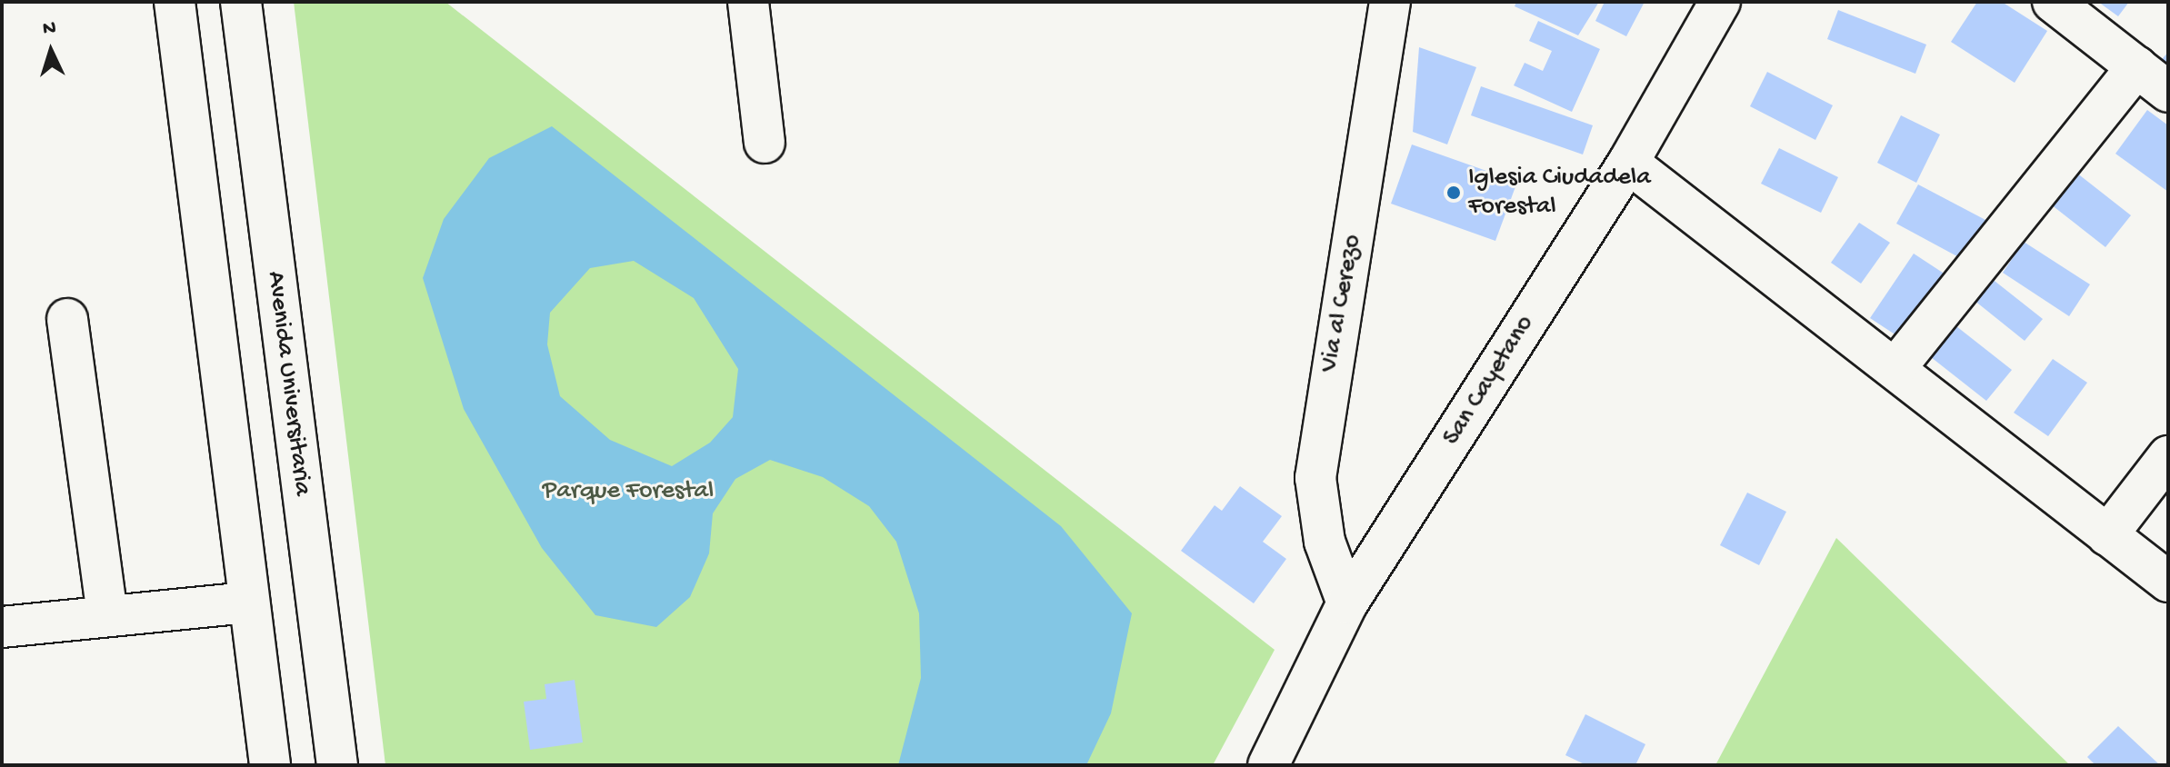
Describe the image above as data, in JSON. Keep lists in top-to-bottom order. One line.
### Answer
{"streets":{"main road":["Via al Cerezo","San Cayetano","Avenida Universitaria"]},"crossings":[["Via al Cerezo","San Cayetano"]],"parks":["Parque Forestal"],"places":["Iglesia Ciudadela Forestal"],"north":"top"}
